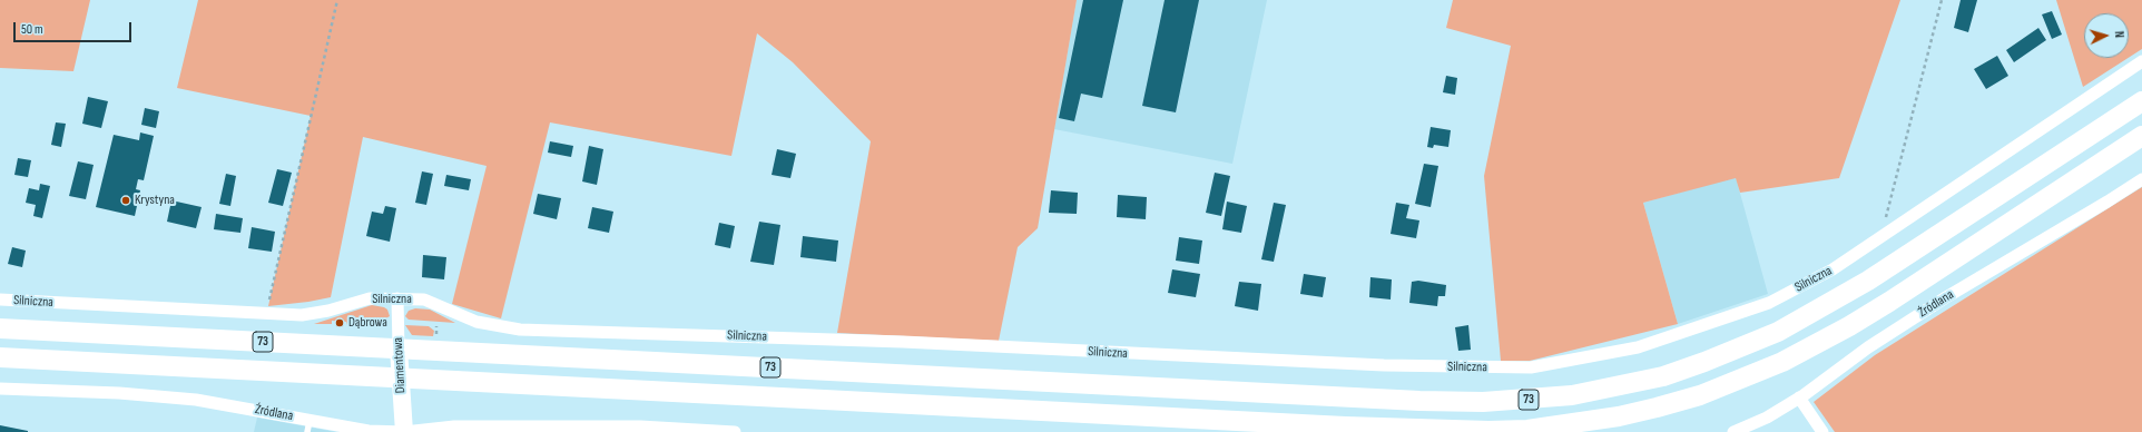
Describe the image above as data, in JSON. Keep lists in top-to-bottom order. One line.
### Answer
{"streets":{"main road":["73"],"street":["Silniczna","Źródlana","Diamentowa"]},"crossings":[["Silniczna","Diamentowa"],["Źródlana","Diamentowa"],["73","Diamentowa"]],"places":["Krystyna","Dąbrowa"],"scale_bar":"50 m","north":"right"}
